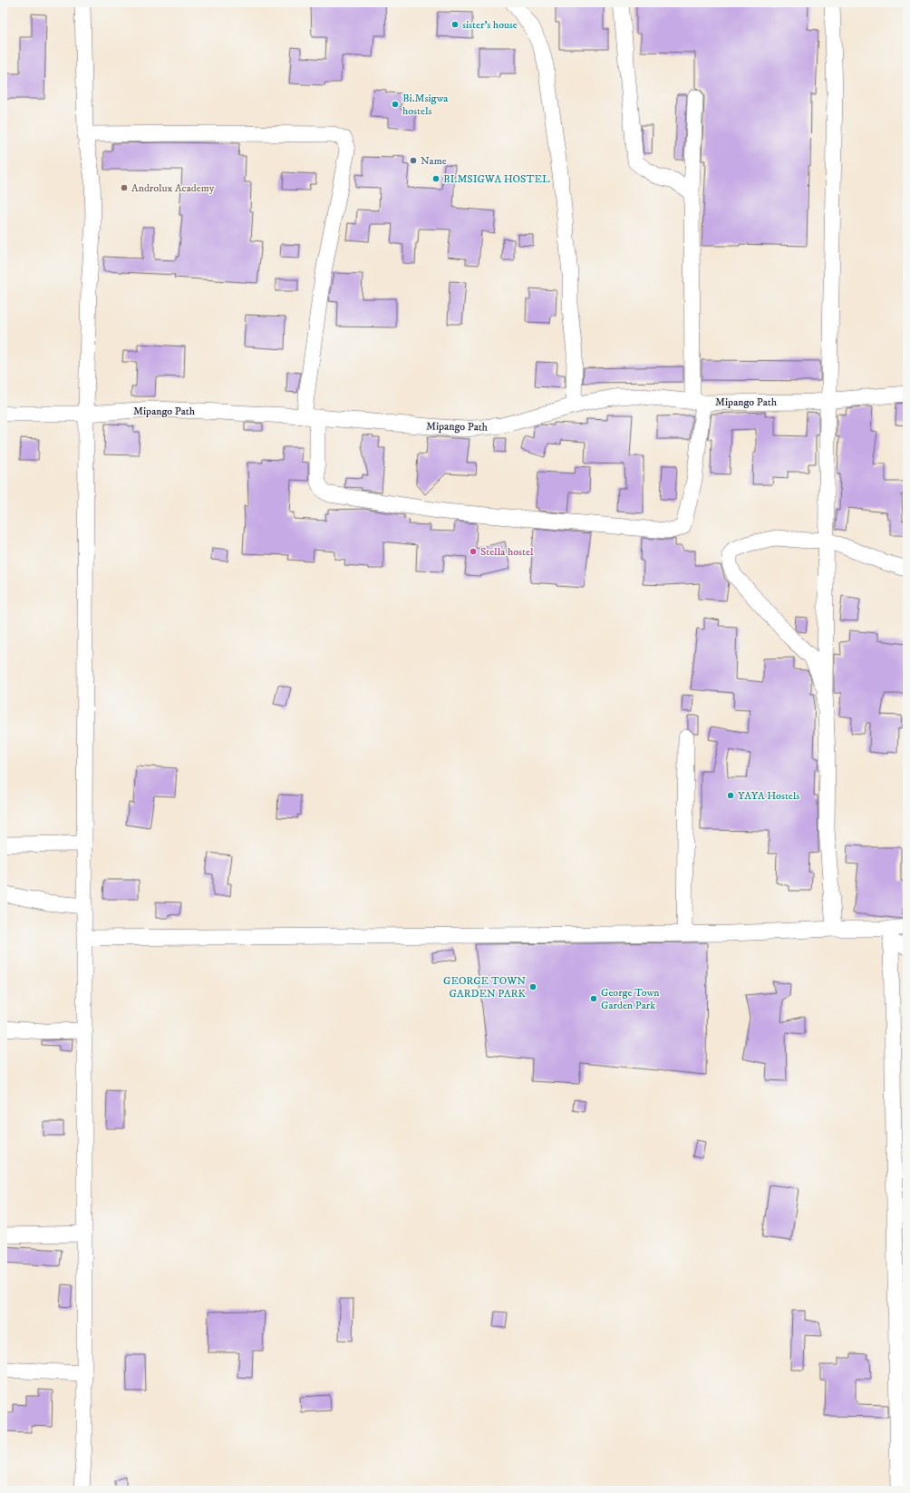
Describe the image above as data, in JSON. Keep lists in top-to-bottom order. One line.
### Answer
{"streets":{"street":["Mipango Path"]},"places":["sister's house","Bi.Msigwa hostels","Name","BI.MSIGWA HOSTEL","Androlux Academy","Stella hostel","YAYA Hostels","GEORGE TOWN GARDEN PARK","George Town Garden Park"]}
